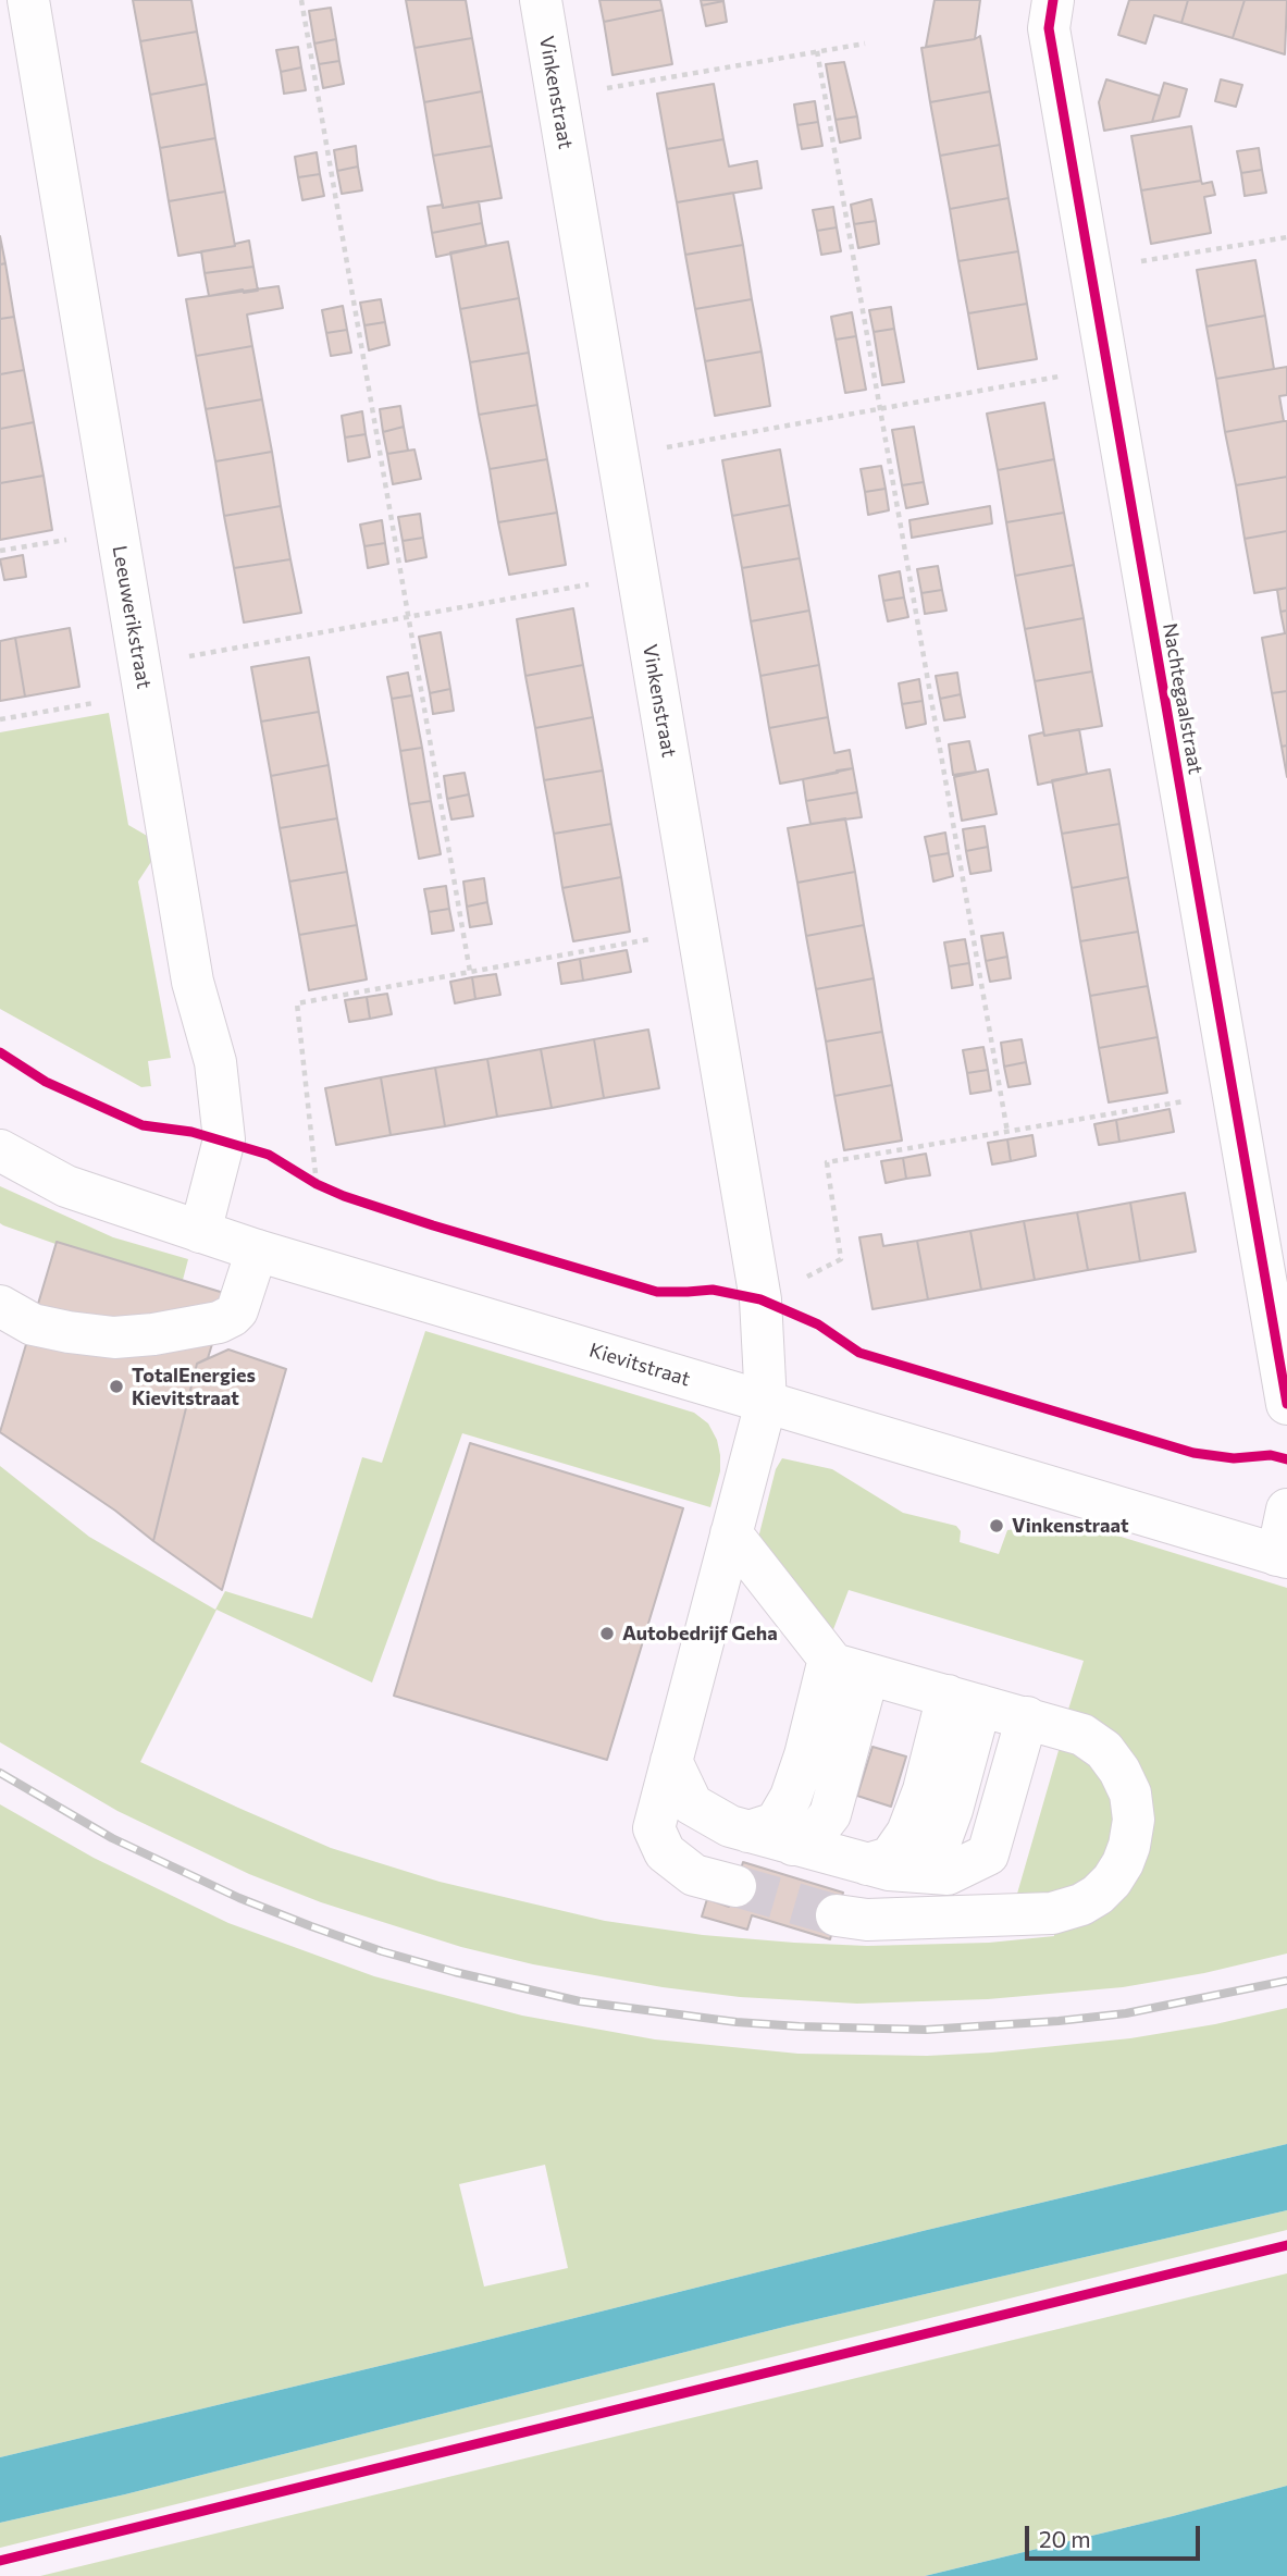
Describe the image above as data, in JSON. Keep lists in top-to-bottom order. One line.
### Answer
{"streets":{"street":["Vinkenstraat","Leeuwerikstraat","Nachtegaalstraat","Kievitstraat"]},"crossings":[["Vinkenstraat","Kievitstraat"],["Leeuwerikstraat","Kievitstraat"]],"places":["TotalEnergies Kievitstraat","Vinkenstraat","Autobedrijf Geha"],"scale_bar":"20 m"}
